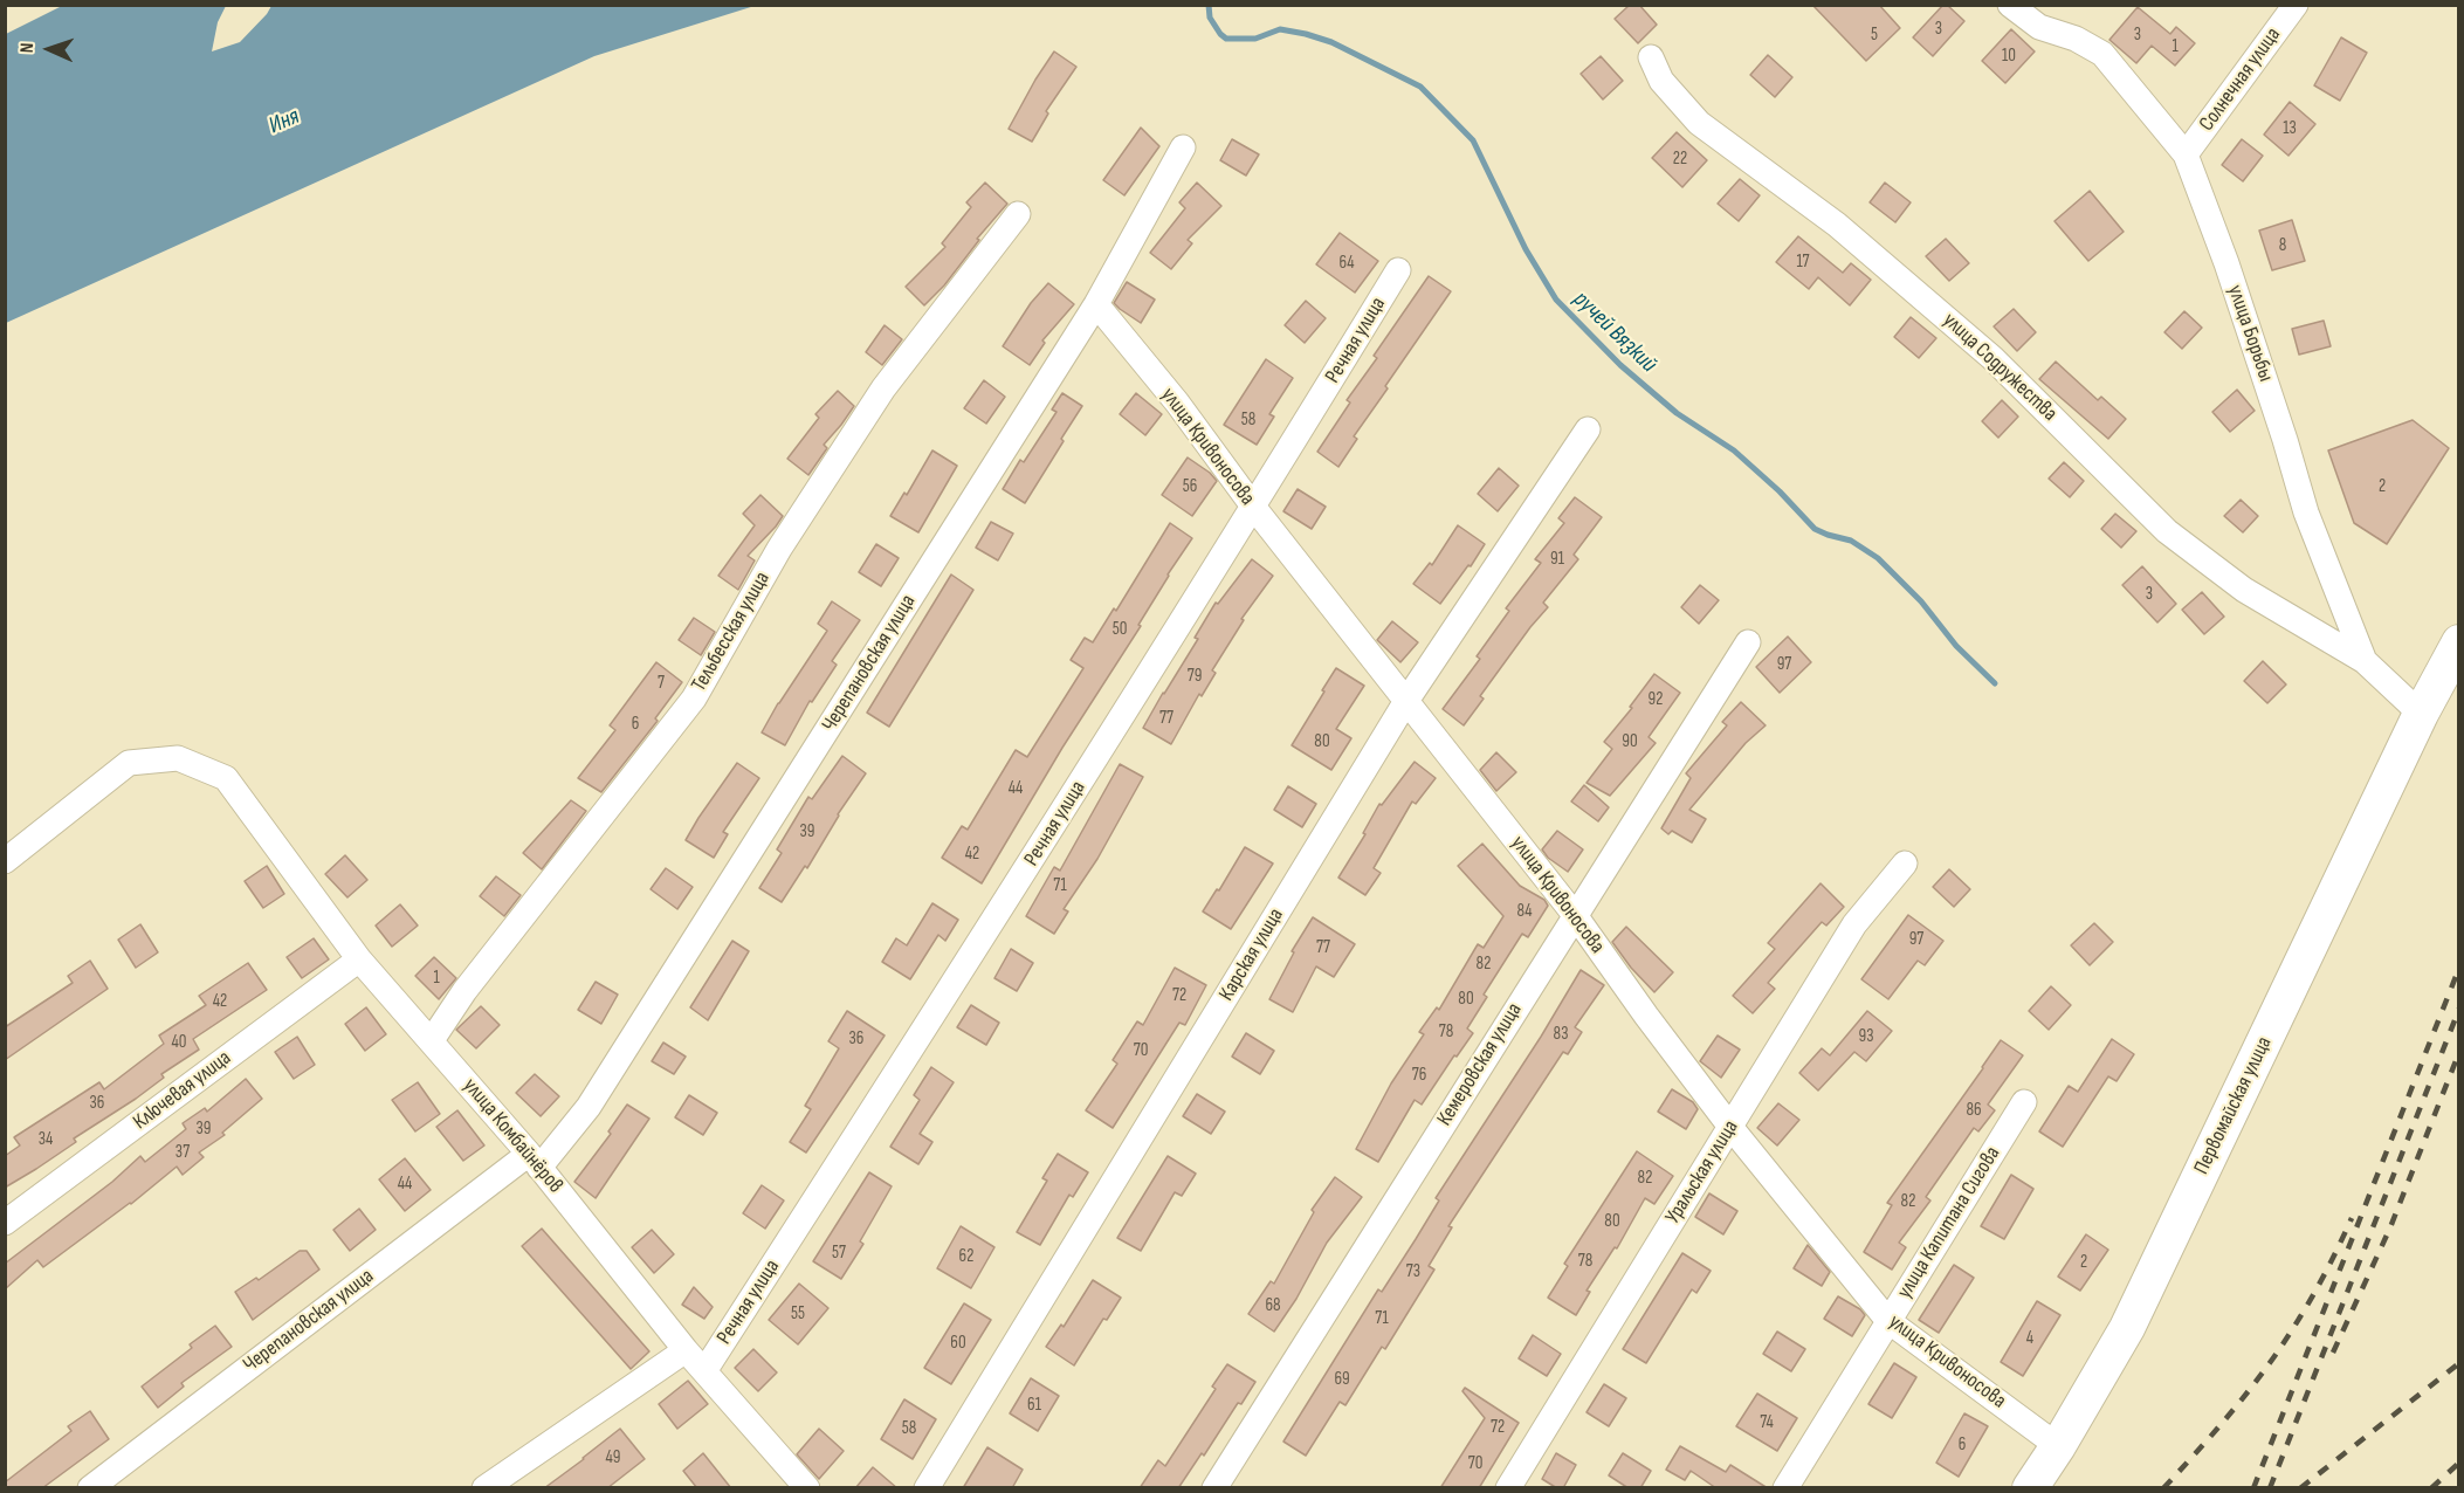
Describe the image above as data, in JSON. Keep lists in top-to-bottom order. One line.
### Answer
{"streets":{"main road":["Первомайская улица"],"street":["Солнечная улица","улица Борьбы","Речная улица","улица Содружества","улица Кривоносова","Тельбесская улица","Черепановская улица","Карская улица","Кемеровская улица","Ключевая улица","улица Комбайнёров","Уральская улица","улица Капитана Сигова"]},"crossings":[["Солнечная улица","улица Борьбы"],["улица Борьбы","улица Содружества"],["улица Борьбы","Первомайская улица"],["Речная улица","улица Кривоносова"],["Речная улица","улица Комбайнёров"],["улица Кривоносова","Черепановская улица"],["улица Кривоносова","Карская улица"],["улица Кривоносова","Кемеровская улица"],["улица Кривоносова","Первомайская улица"],["улица Кривоносова","Уральская улица"],["улица Кривоносова","улица Капитана Сигова"],["Тельбесская улица","улица Комбайнёров"],["Черепановская улица","улица Комбайнёров"],["Ключевая улица","улица Комбайнёров"]],"water":["Иня","ручей Вязкий"],"house_numbers":["3","5","3","1","10","13","22","8","17","64","58","56","2","91","3","50","97","79","7","92","77","6","80","90","44","39","42","71","84","97","77","82","1","72","80","42","78","83","93","36","40","70","76","36","86","39","34","37","82","44","82","80","57","62","78","2","73","68","55","71","4","60","69","61","74","72","58","6","49","70"],"north":"left"}
